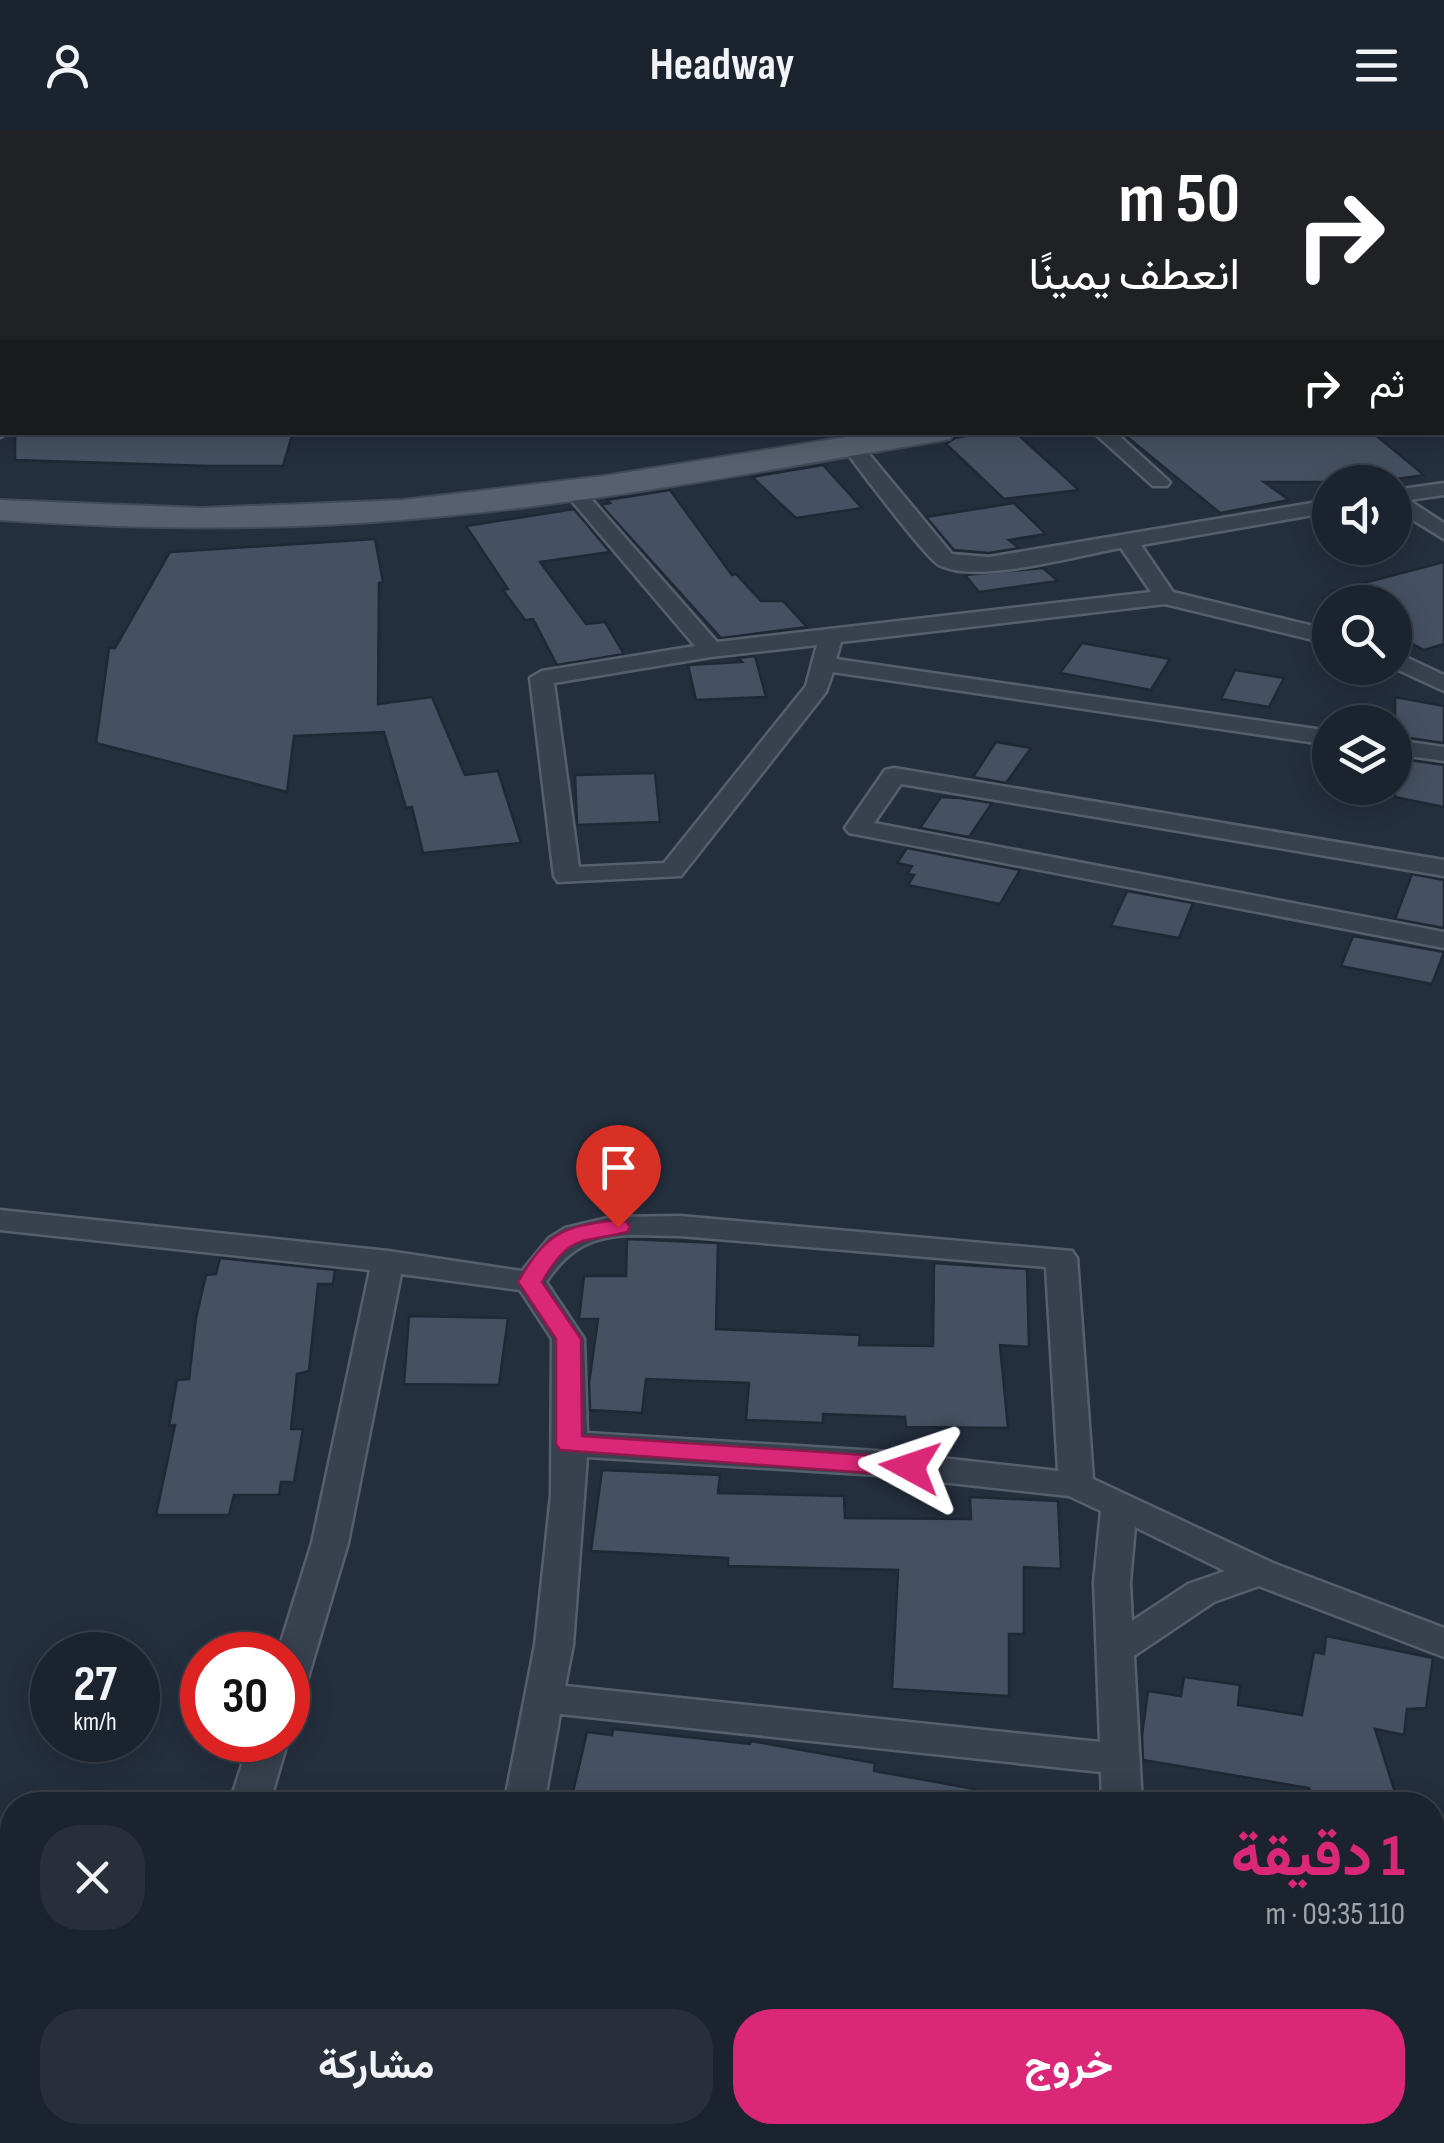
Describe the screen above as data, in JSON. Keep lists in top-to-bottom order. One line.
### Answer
{"page":{"header":"Headway","turn":["50 m","انعطف يمينًا"],"then":"ثم","speed":"27 km/h","limit":"30","heading":["1 دقيقة","110 m · 09:35"],"buttons":["خروج","مشاركة"]}}
